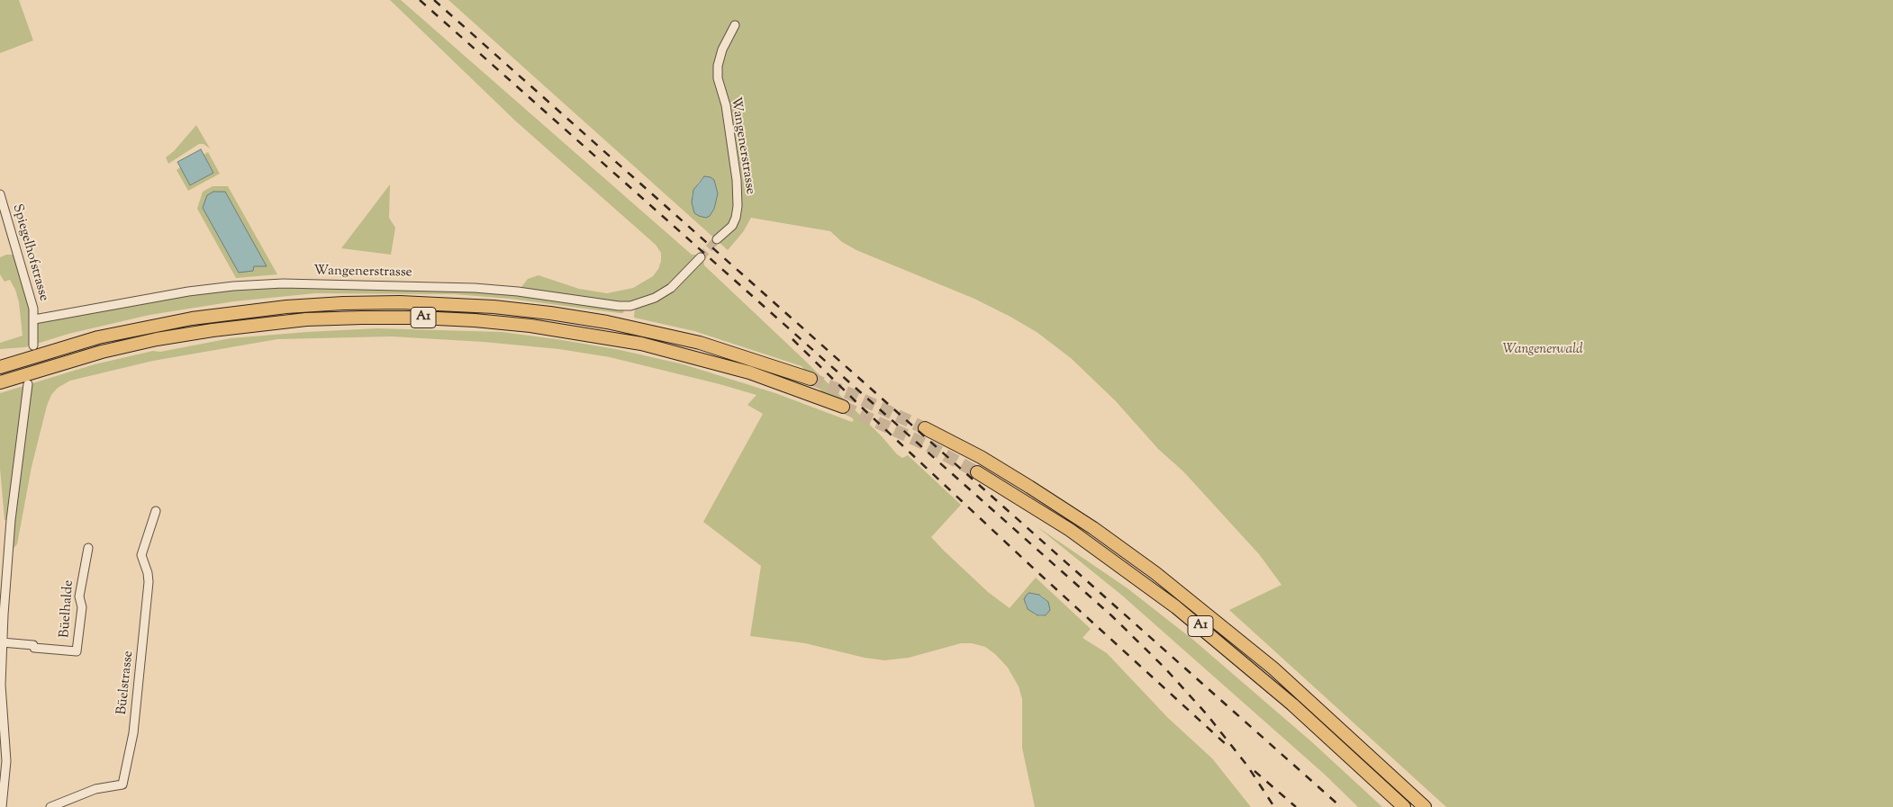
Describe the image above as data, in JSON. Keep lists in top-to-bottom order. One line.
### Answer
{"streets":{"highway":["A1"],"street":["Wangenerstrasse","Spiegelhofstrasse","Büelhalde","Büelstrasse"]},"crossings":[["Wangenerstrasse","Spiegelhofstrasse"]],"parks":["Wangenerwald"]}
